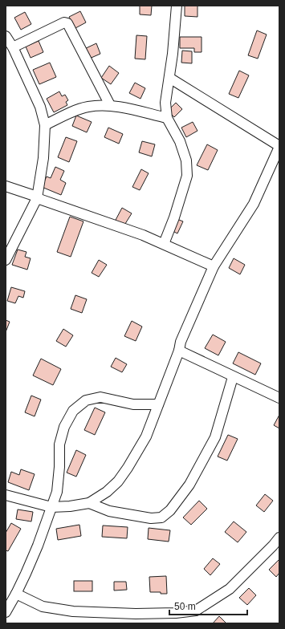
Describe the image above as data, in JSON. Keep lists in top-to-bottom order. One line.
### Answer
{"scale_bar":"50 m"}
